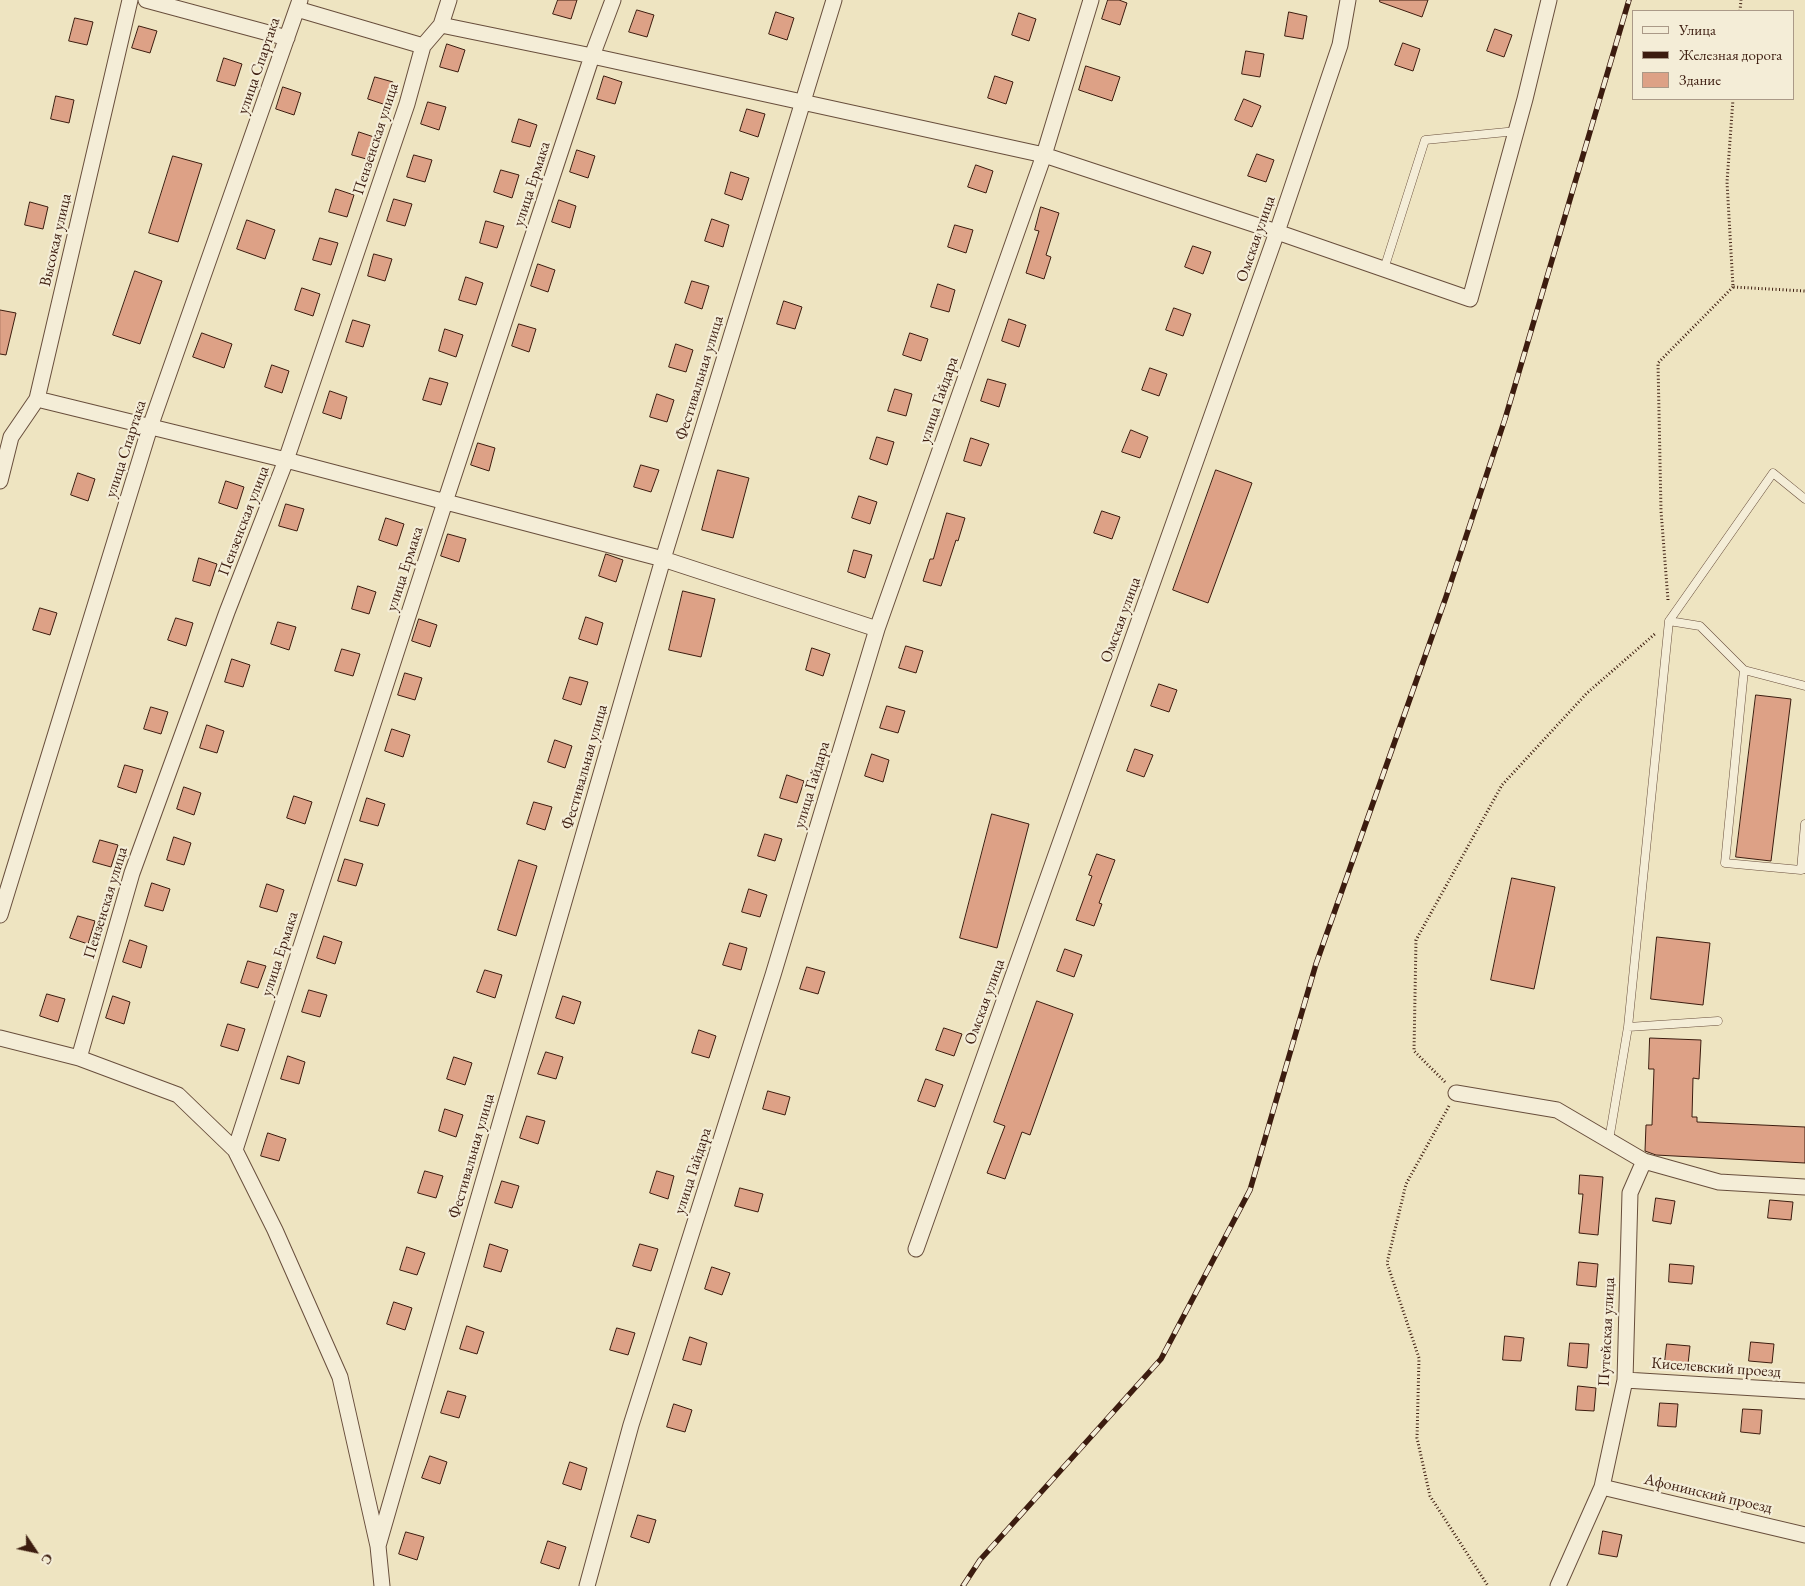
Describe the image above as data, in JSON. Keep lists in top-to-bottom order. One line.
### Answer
{"streets":{"street":["улица Спартака","Пензенская улица","улица Ермака","Омская улица","Высокая улица","Фестивальная улица","улица Гайдара","Путейская улица","Киселевский проезд","Афонинский проезд"]},"crossings":[["Путейская улица","Киселевский проезд"],["Путейская улица","Афонинский проезд"]],"legend":["Улица","Железная дорога","Здание"],"north":"bottom right"}
